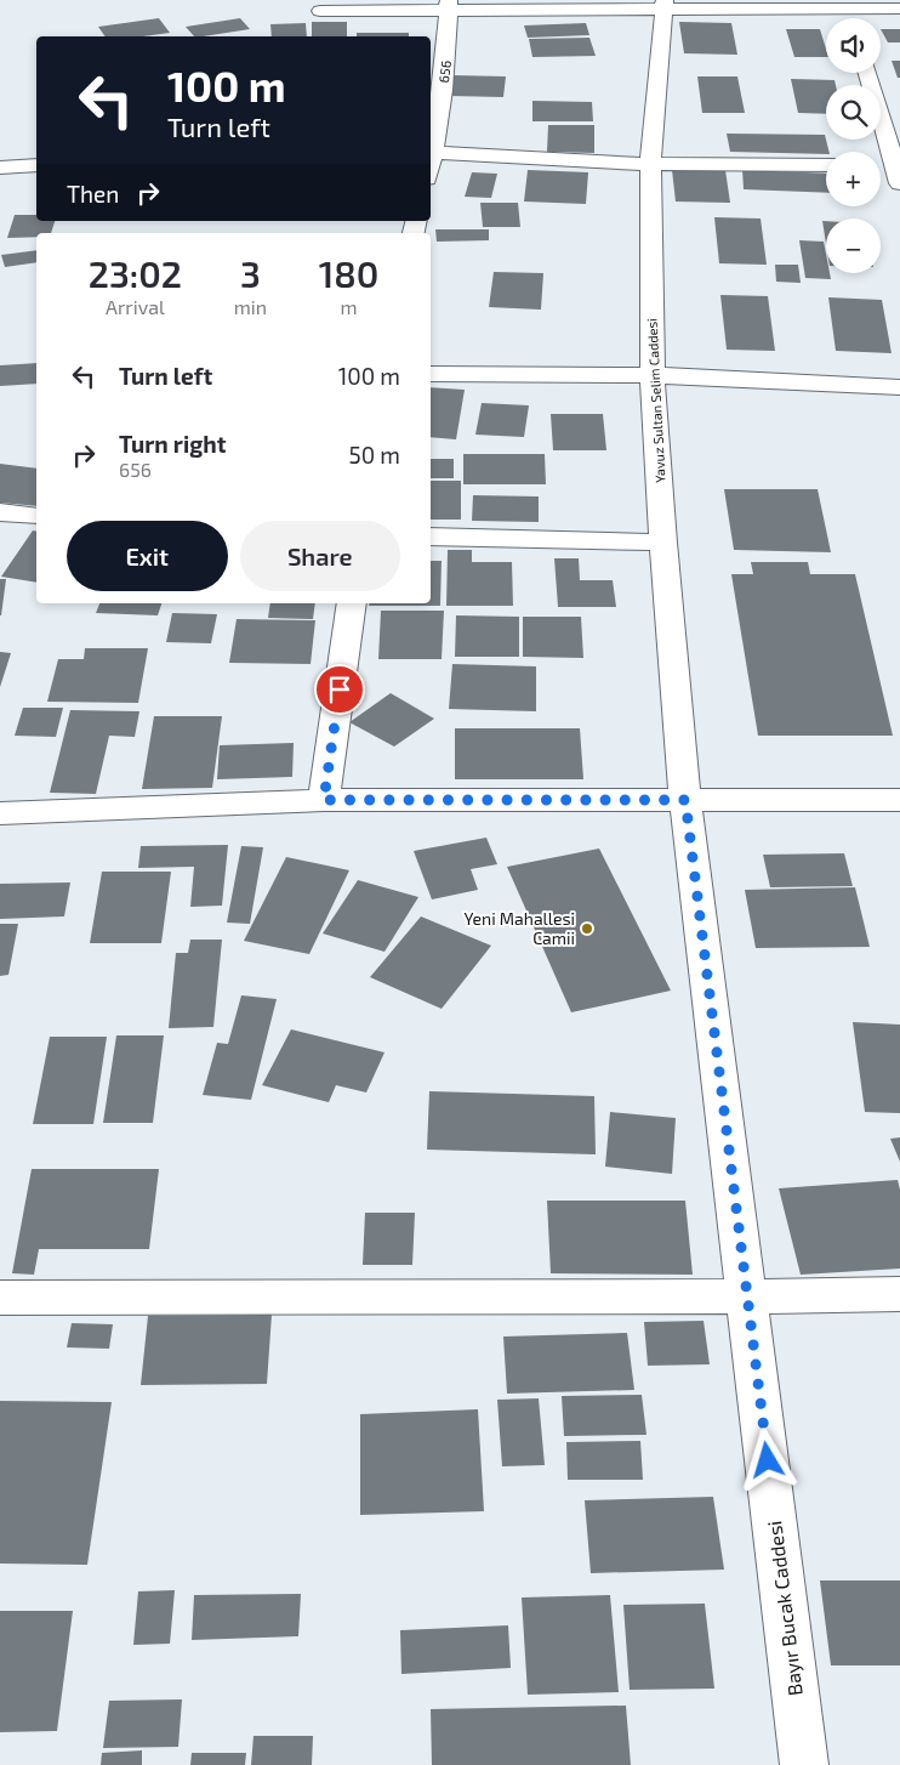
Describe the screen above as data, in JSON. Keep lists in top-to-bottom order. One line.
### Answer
{"streets":{"street":["656","Yavuz Sultan Selim Caddesi","Bayır Bucak Caddesi"]},"crossings":[["Yavuz Sultan Selim Caddesi","Bayır Bucak Caddesi"]],"places":["Yeni Mahallesi Camii"],"page":{"map_buttons":["+","−"],"turn":["100 m","Turn left"],"then":"Then","eta":["23:02","Arrival","3","min","180","m"],"list":[{"name":"Turn left","value":"100 m"},{"name":"Turn right","note":"656","value":"50 m"}],"buttons":["Exit","Share"]}}
